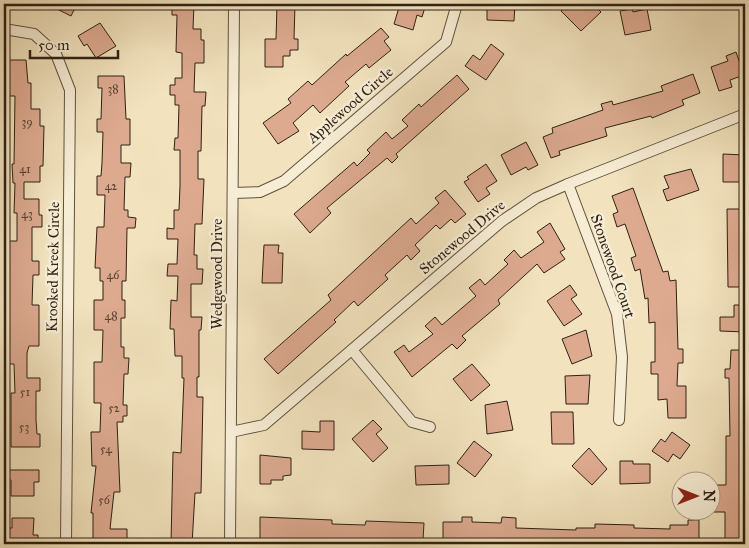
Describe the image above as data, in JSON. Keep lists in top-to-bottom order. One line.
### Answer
{"streets":{"street":["Applewood Circle","Stonewood Drive","Stonewood Court","Krooked Kreek Circle","Wedgewood Drive"]},"crossings":[["Applewood Circle","Wedgewood Drive"],["Stonewood Drive","Stonewood Court"],["Stonewood Drive","Wedgewood Drive"]],"house_numbers":["38","39","41","42","43","46","48","51","52","53","54","56"],"scale_bar":"50 m","north":"right"}
